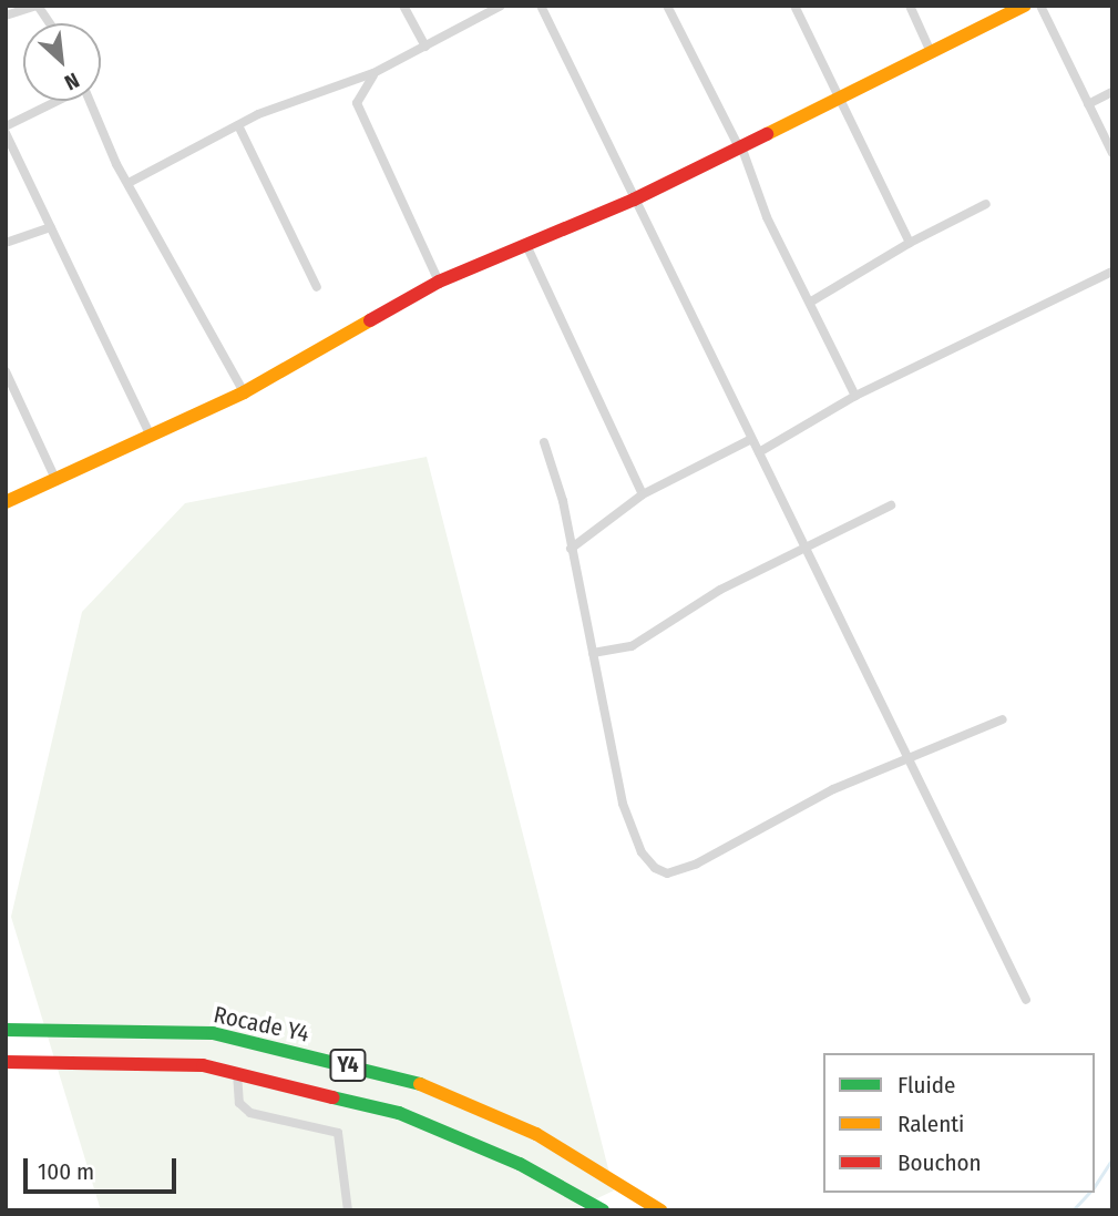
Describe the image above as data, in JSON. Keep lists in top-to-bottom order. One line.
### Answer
{"streets":{"main road":["Rocade Y4","Y4"]},"legend":["Fluide","Ralenti","Bouchon"],"scale_bar":"100 m","north":"bottom right"}
